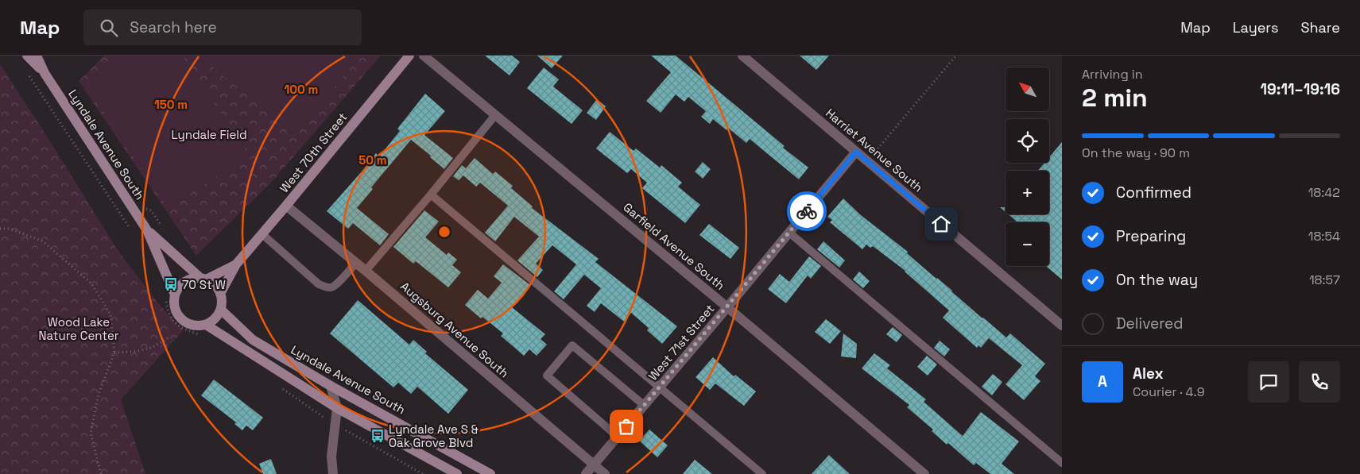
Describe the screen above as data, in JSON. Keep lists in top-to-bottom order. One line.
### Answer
{"streets":{"main road":["Lyndale Avenue South","West 70th Street"],"street":["Harriet Avenue South","Garfield Avenue South","Augsburg Avenue South","West 71st Street"]},"crossings":[["Lyndale Avenue South","West 70th Street"],["Harriet Avenue South","West 71st Street"],["West 70th Street","Augsburg Avenue South"],["Garfield Avenue South","West 71st Street"],["Augsburg Avenue South","West 71st Street"]],"parks":["Lyndale Field","Wood Lake Nature Center"],"places":{"bus stop":["70 St W","Lyndale Ave S & Oak Grove Blvd"]},"north":"top left","page":{"header":"Map","search":"Search here","nav":["Map","Layers","Share"],"heading":["2 min","Arriving in","19:11–19:16"],"panel":["Alex","Courier · 4.9"],"map_buttons":["+","−"],"bar":"On the way · 90 m","list":[["Confirmed","18:42"],["Preparing","18:54"],["On the way","18:57"],"Delivered"],"round":"A"},"rings":["100 m","150 m","50 m"]}
